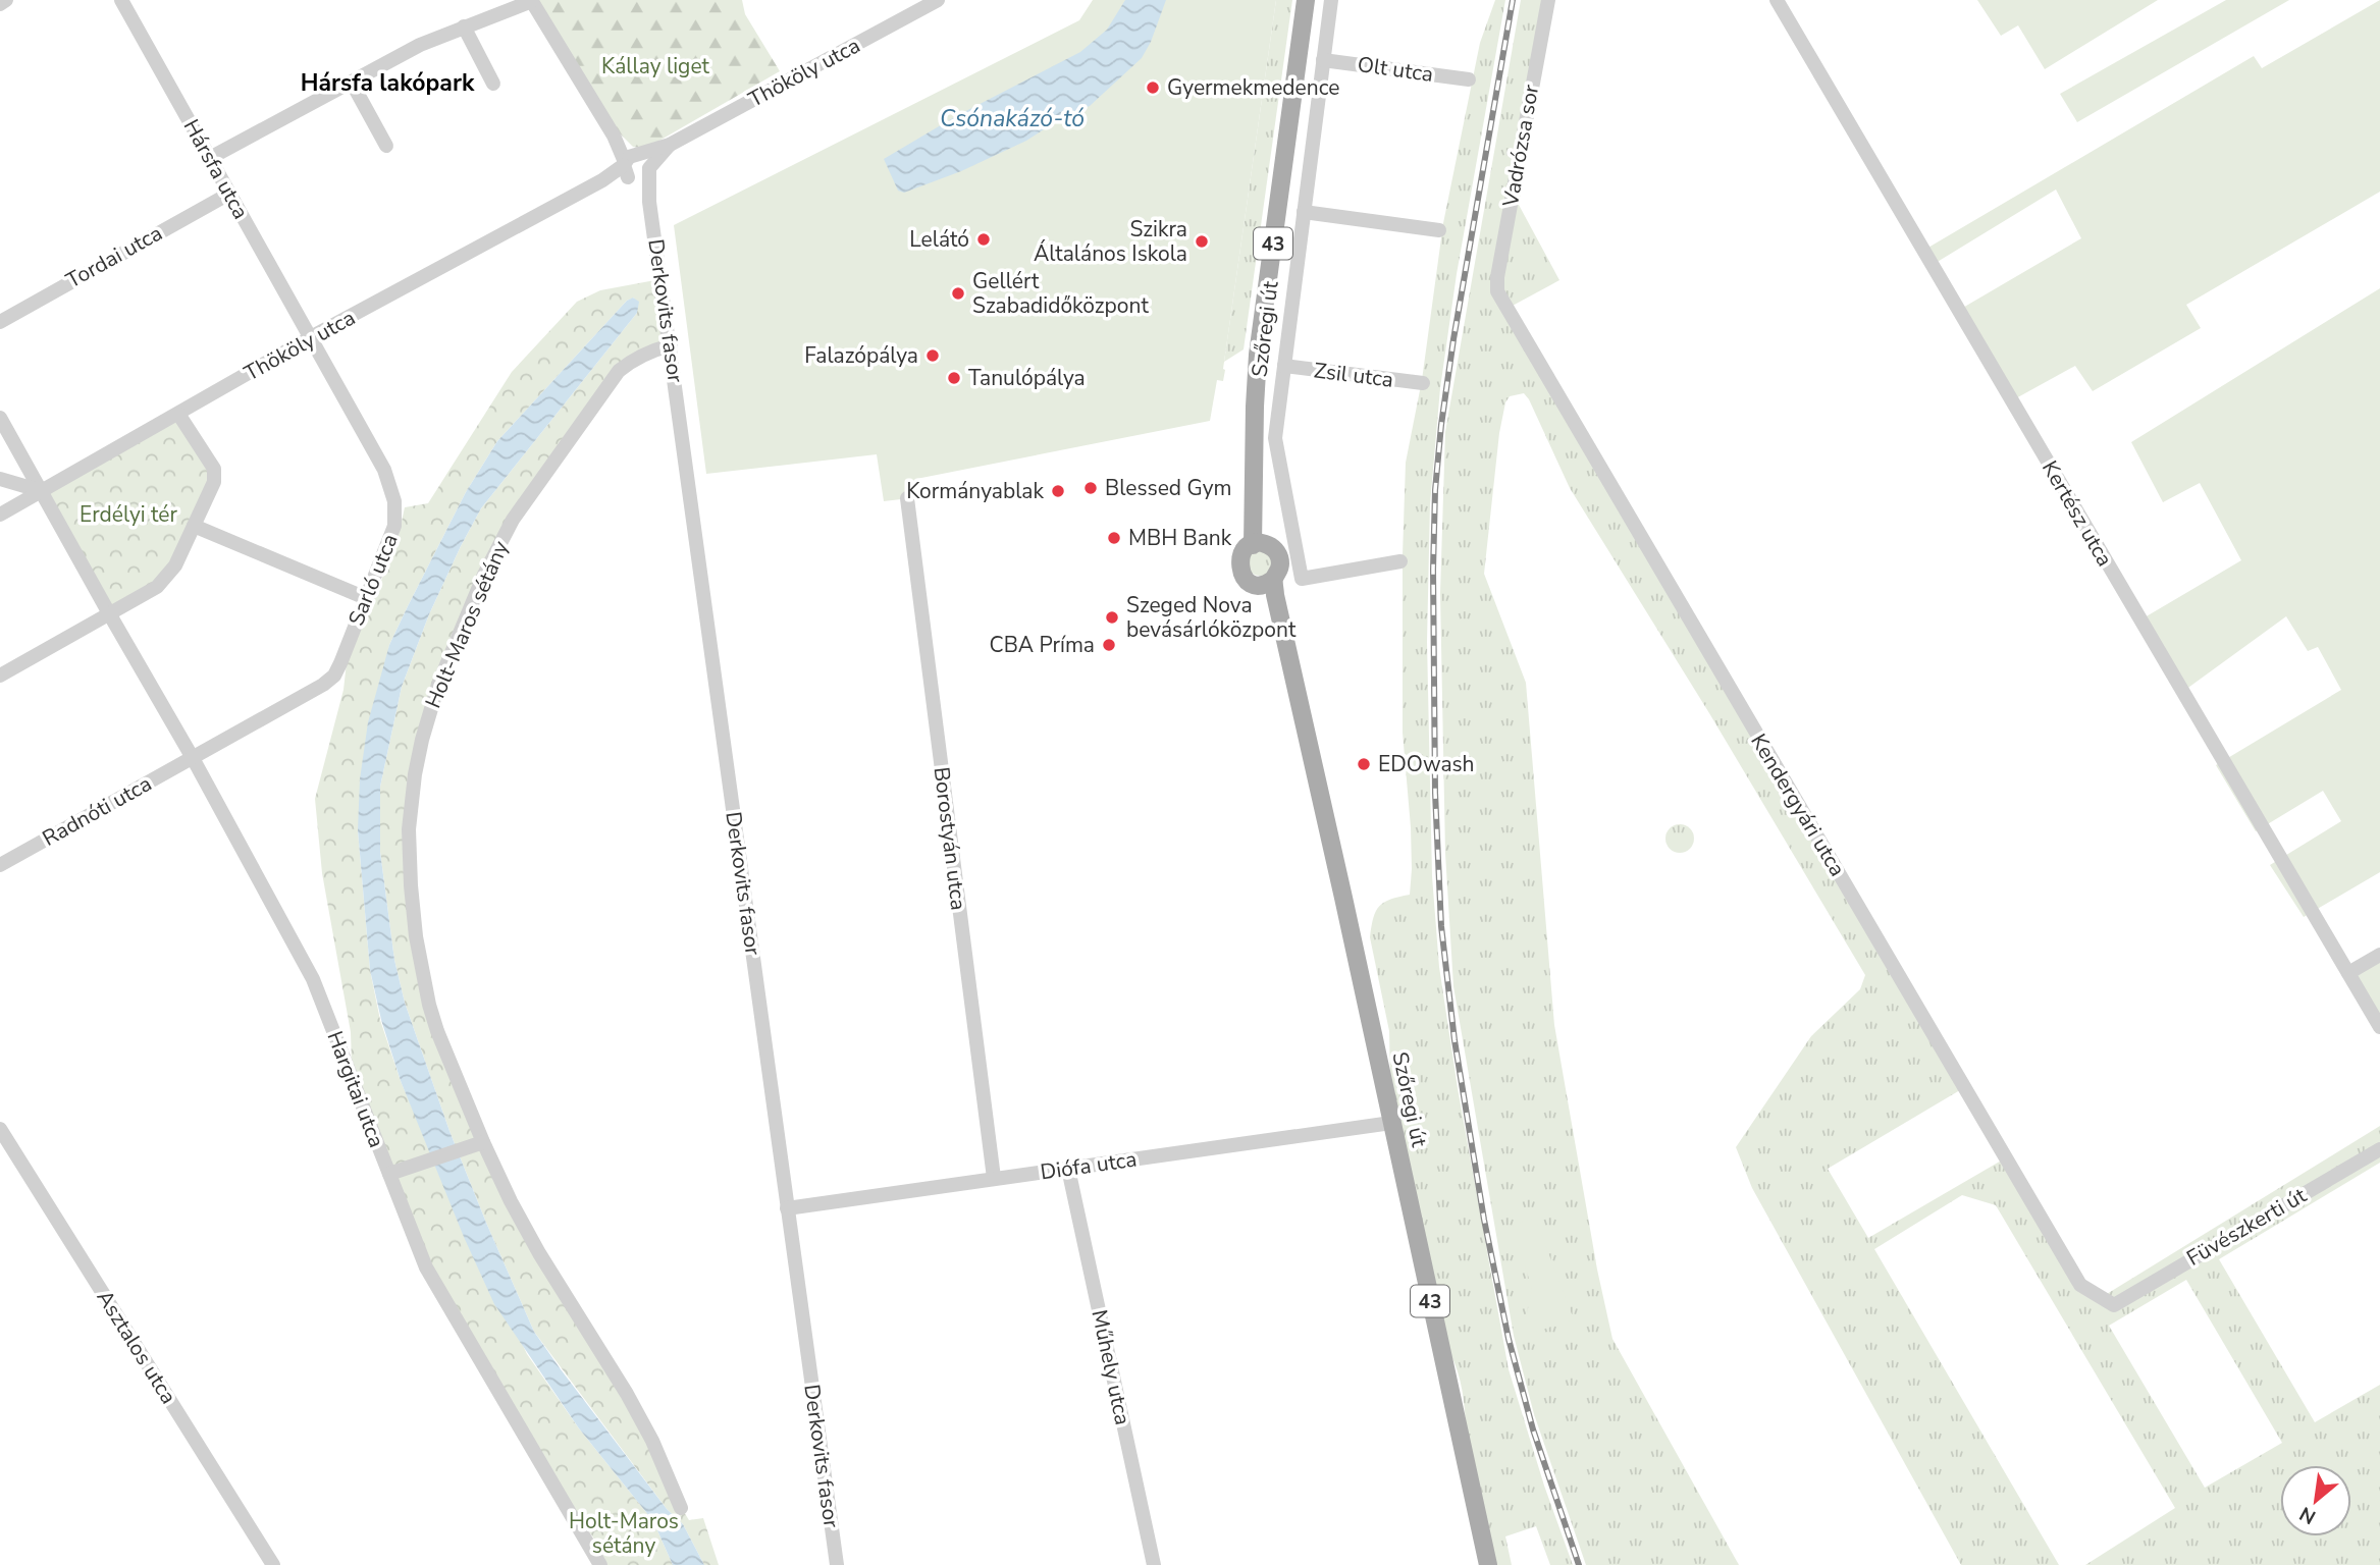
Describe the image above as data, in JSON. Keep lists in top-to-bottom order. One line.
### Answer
{"streets":{"main road":["43","Szőregi út"],"street":["Olt utca","Thököly utca","Vadrózsa sor","Hársfa utca","Tordai utca","Derkovits fasor","Zsil utca","Kertész utca","Sarló utca","Holt-Maros sétány","Kendergyári utca","Radnóti utca","Borostyán utca","Hargitai utca","Diófa utca","Füvészkerti út","Asztalos utca","Műhely utca"]},"crossings":[["Olt utca","Szőregi út"],["Thököly utca","Hársfa utca"],["Thököly utca","Sarló utca"],["Vadrózsa sor","Kendergyári utca"],["Hársfa utca","Tordai utca"],["Hársfa utca","Sarló utca"],["Derkovits fasor","Holt-Maros sétány"],["Derkovits fasor","Diófa utca"],["Szőregi út","Zsil utca"],["Szőregi út","Diófa utca"],["Sarló utca","Radnóti utca"],["Sarló utca","Hargitai utca"],["Kendergyári utca","Füvészkerti út"],["Radnóti utca","Hargitai utca"],["Borostyán utca","Diófa utca"],["Diófa utca","Műhely utca"]],"districts":["Hársfa lakópark"],"water":["Csónakázó-tó"],"parks":["Kállay liget","Erdélyi tér","Holt-Maros sétány"],"places":["Gyermekmedence","Lelátó","Szikra Általános Iskola","Gellért Szabadidőközpont","Falazópálya","Tanulópálya","Blessed Gym","Kormányablak","MBH Bank","Szeged Nova bevásárlóközpont","CBA Príma","EDOwash"],"north":"bottom left"}
